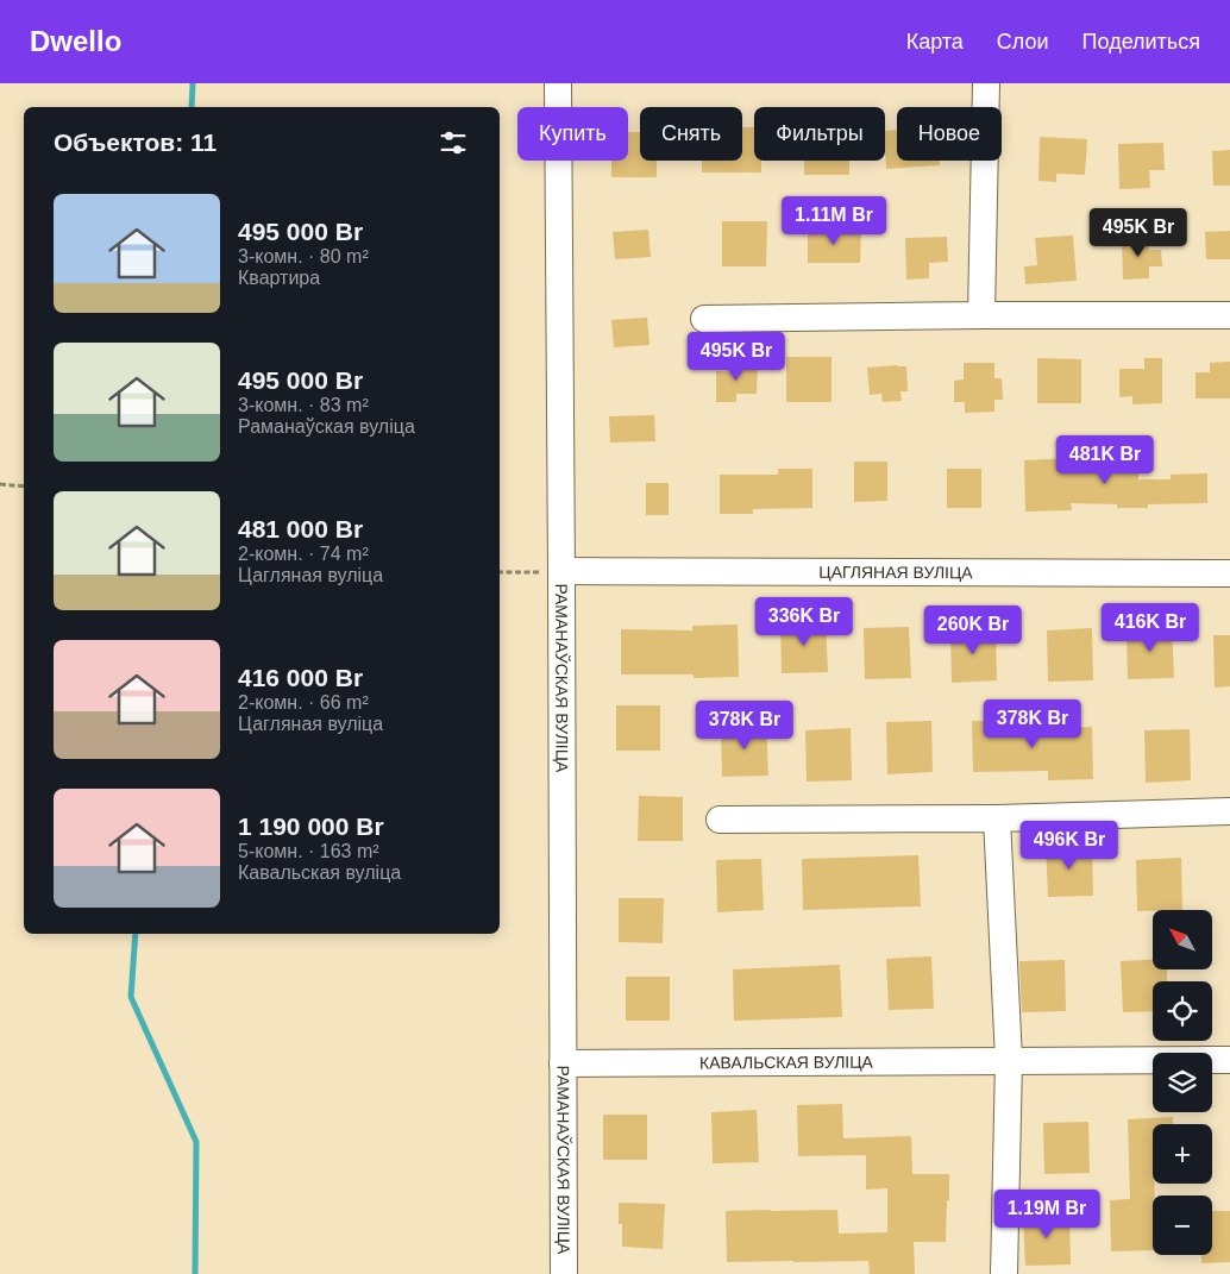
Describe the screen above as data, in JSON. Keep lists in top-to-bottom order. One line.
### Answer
{"streets":{"street":["ЦАГЛЯНАЯ ВУЛІЦА","РАМАНАЎСКАЯ ВУЛІЦА","КАВАЛЬСКАЯ ВУЛІЦА"]},"crossings":[["ЦАГЛЯНАЯ ВУЛІЦА","РАМАНАЎСКАЯ ВУЛІЦА"],["РАМАНАЎСКАЯ ВУЛІЦА","КАВАЛЬСКАЯ ВУЛІЦА"]],"north":"top left","page":{"header":"Dwello","nav":["Карта","Слои","Поделиться"],"chip":["Купить","Снять","Фильтры","Новое"],"heading":"Объектов: 11","list":[{"name":"495 000 Br","note":"3-комн. · 80 m² · Квартира"},{"name":"495 000 Br","note":"3-комн. · 83 m² · Раманаўская вуліца"},{"name":"481 000 Br","note":"2-комн. · 74 m² · Цагляная вуліца"},{"name":"416 000 Br","note":"2-комн. · 66 m² · Цагляная вуліца"},{"name":"1 190 000 Br","note":"5-комн. · 163 m² · Кавальская вуліца"}],"price":["1.11M Br","495K Br","495K Br","481K Br","336K Br","416K Br","260K Br","378K Br","378K Br","496K Br","1.19M Br"],"map_buttons":["+","−"]}}
